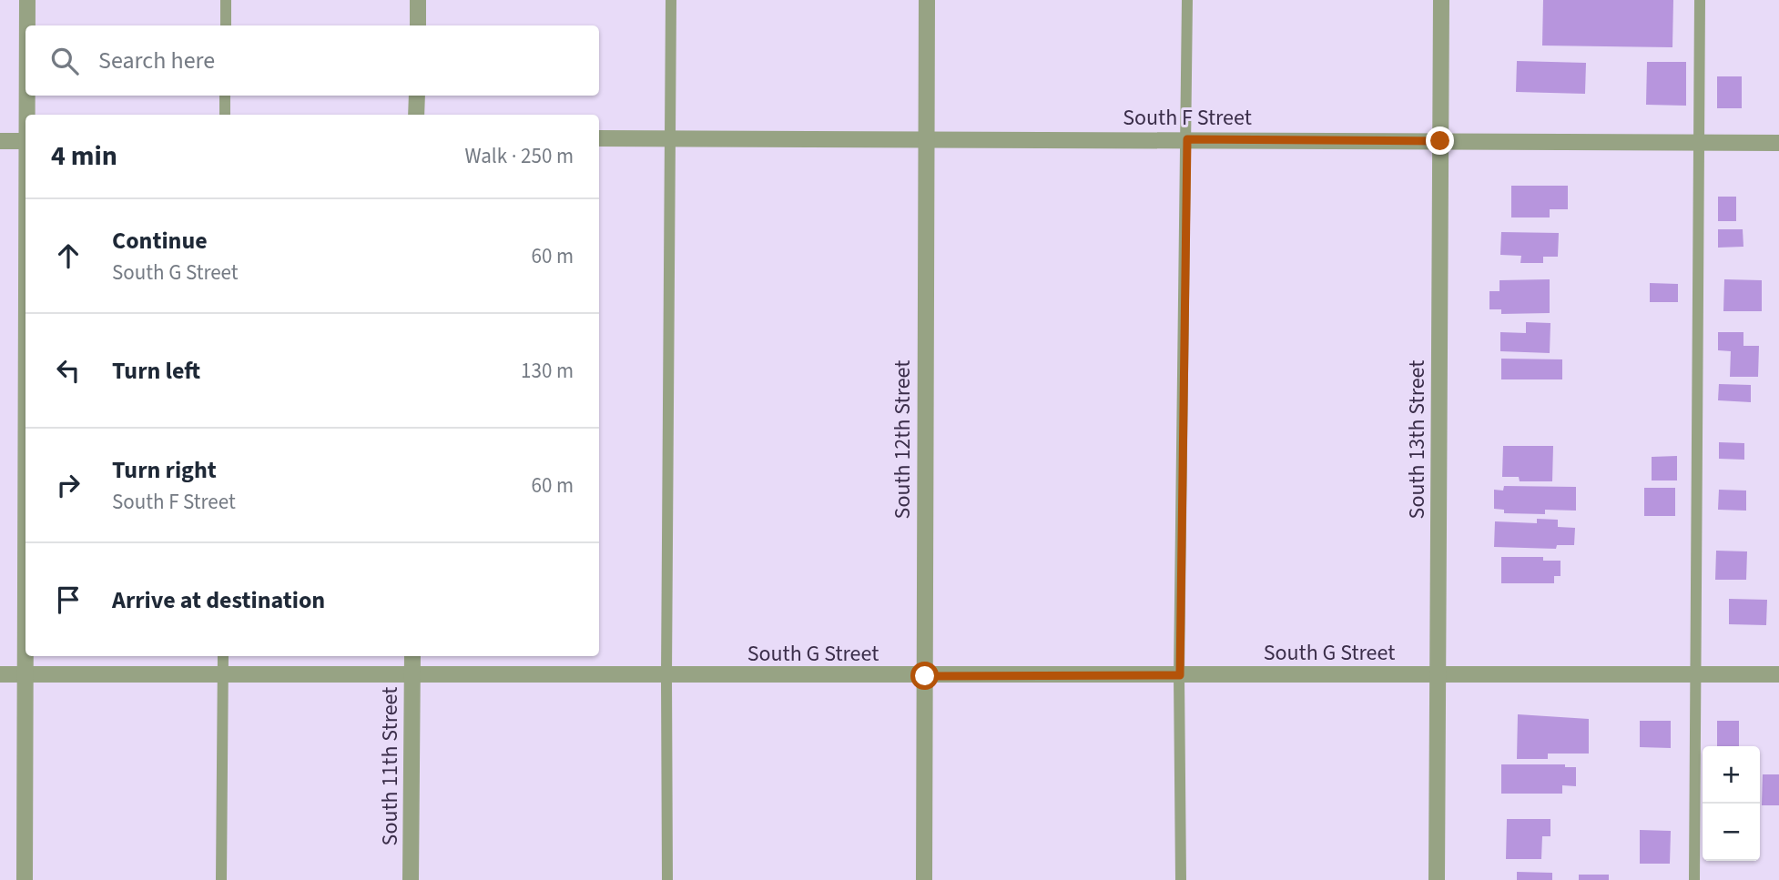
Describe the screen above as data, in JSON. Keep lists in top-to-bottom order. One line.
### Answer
{"streets":{"street":["South F Street","South 12th Street","South 13th Street","South G Street","South 11th Street"]},"crossings":[["South F Street","South 12th Street"],["South F Street","South 13th Street"],["South 12th Street","South G Street"],["South 13th Street","South G Street"],["South G Street","South 11th Street"]],"page":{"search":"Search here","heading":["4 min","Walk · 250 m"],"list":[["Continue","South G Street","60 m"],["Turn left","130 m"],["Turn right","South F Street","60 m"],"Arrive at destination"],"map_buttons":["+","−"]}}
